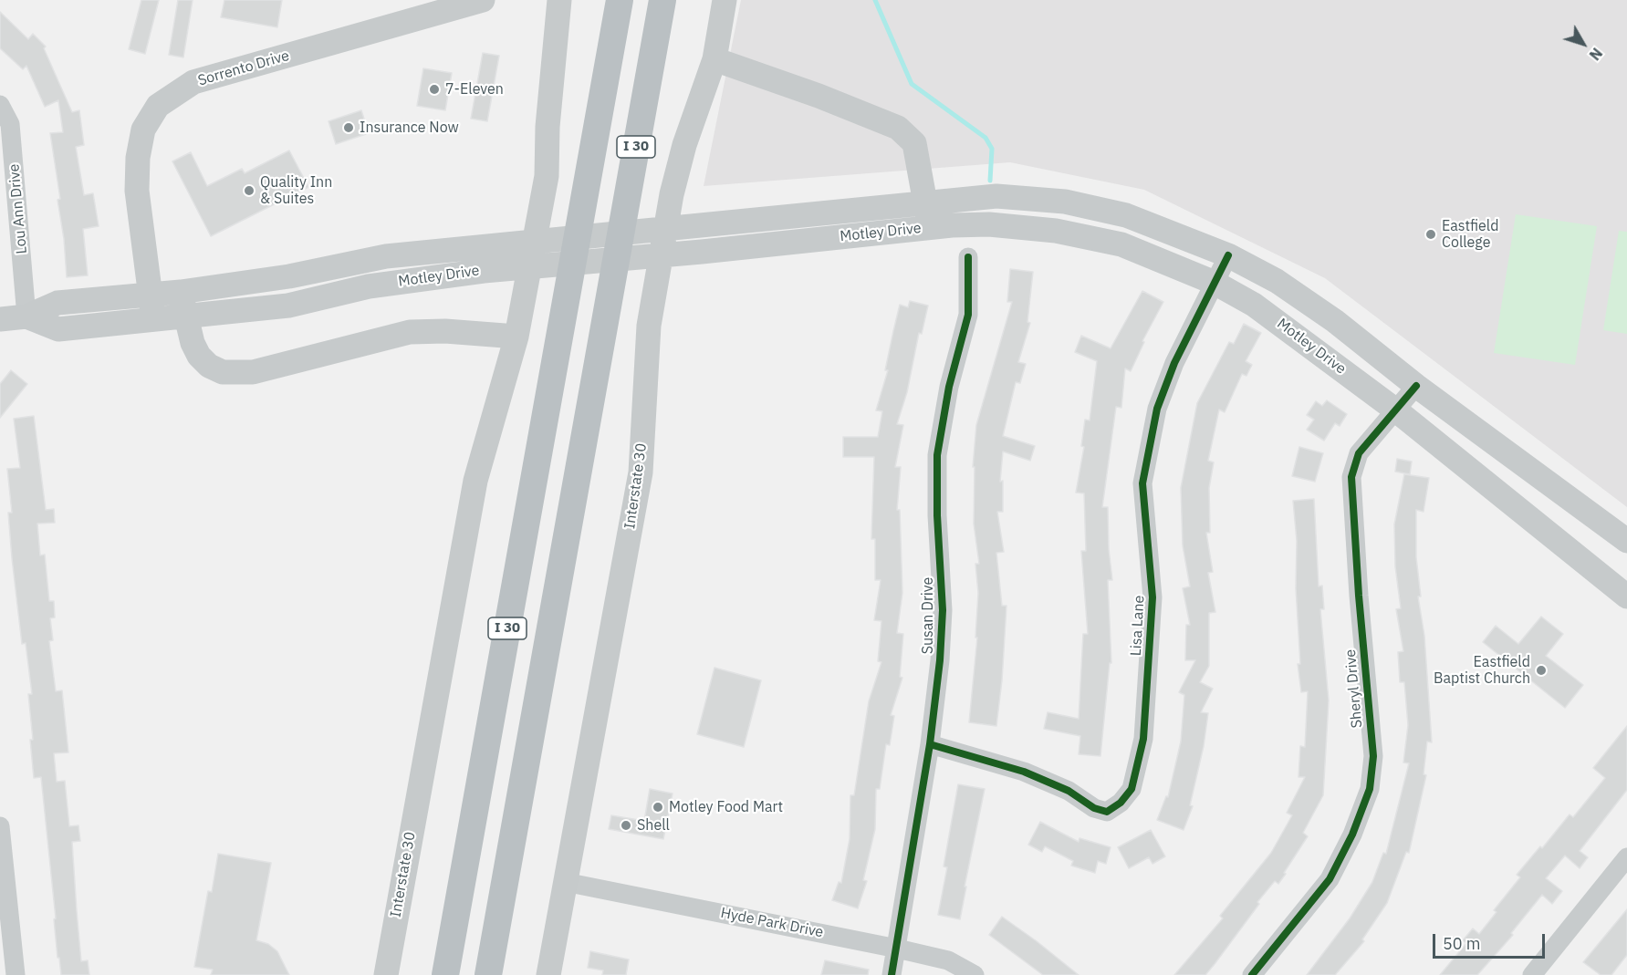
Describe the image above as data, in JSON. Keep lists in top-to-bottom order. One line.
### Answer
{"streets":{"highway":["I 30"],"main road":["Sorrento Drive","Motley Drive","Interstate 30"],"street":["Lou Ann Drive","Susan Drive","Lisa Lane","Sheryl Drive","Hyde Park Drive"]},"crossings":[["Sorrento Drive","Motley Drive"],["Lou Ann Drive","Motley Drive"],["Motley Drive","Lisa Lane"],["Motley Drive","Sheryl Drive"],["Interstate 30","Hyde Park Drive"],["Susan Drive","Lisa Lane"],["Susan Drive","Hyde Park Drive"]],"places":["7-Eleven","Insurance Now","Quality Inn & Suites","Eastfield College","Eastfield Baptist Church","Motley Food Mart","Shell"],"scale_bar":"50 m","north":"bottom right"}
